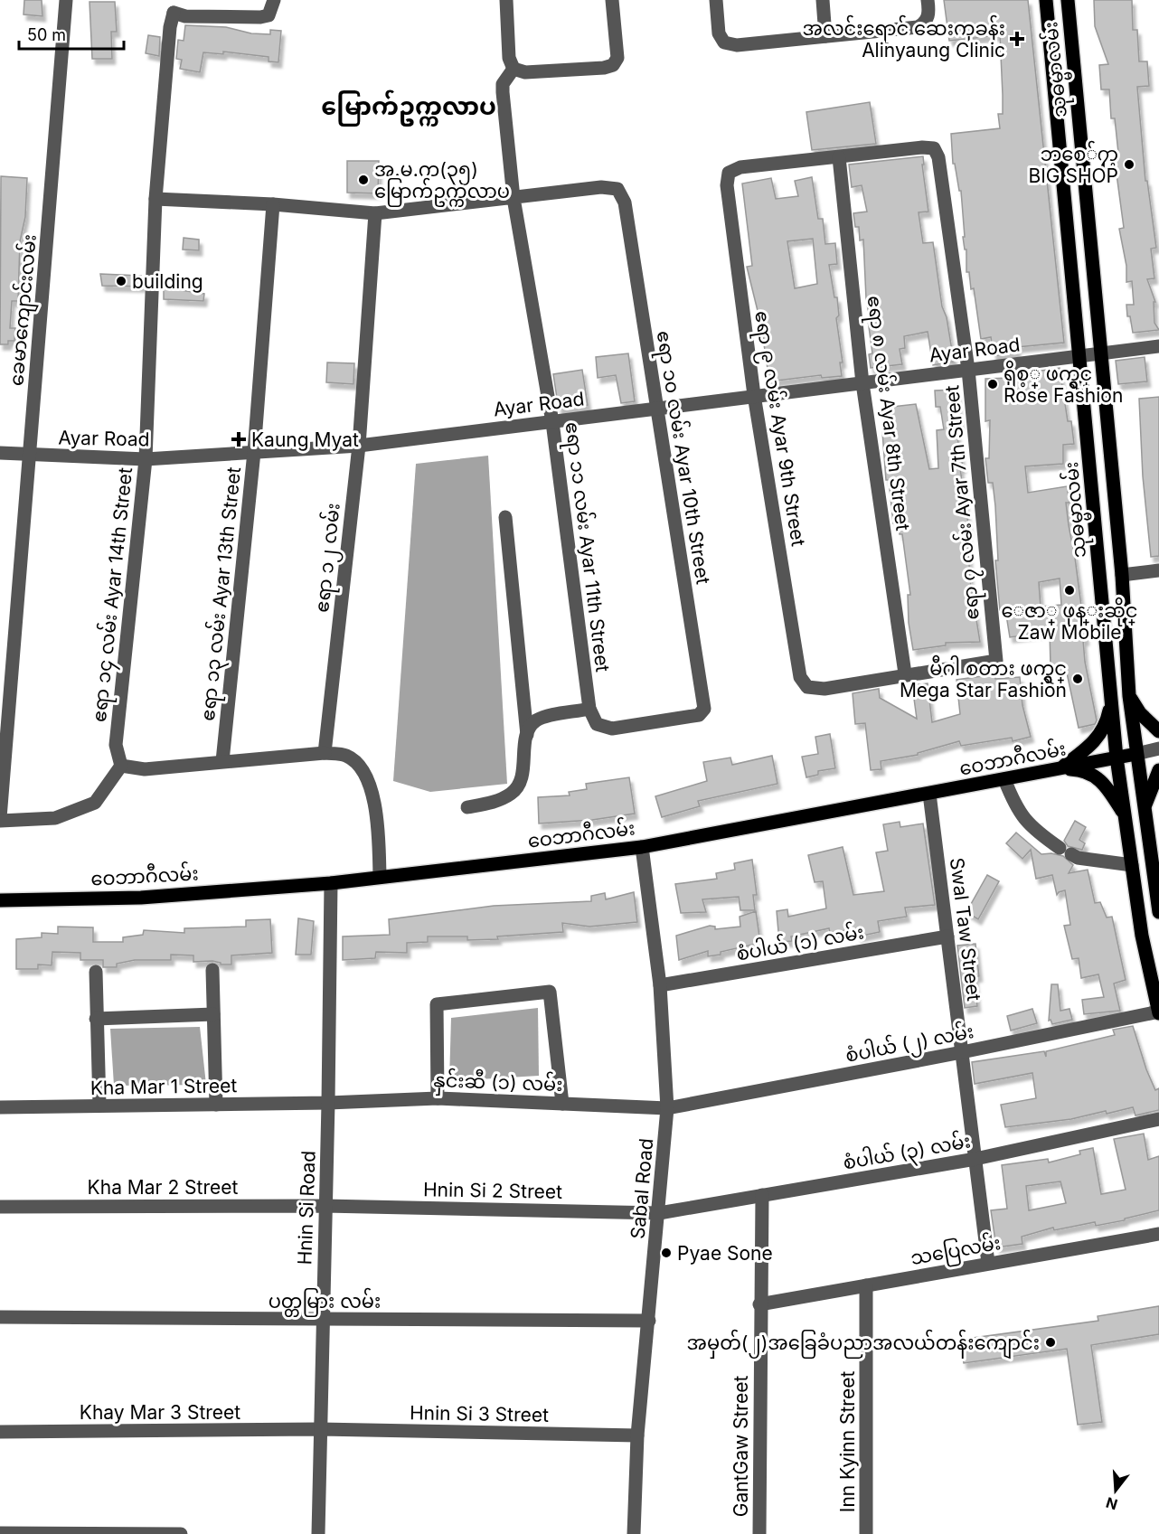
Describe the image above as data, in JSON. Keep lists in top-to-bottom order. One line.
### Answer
{"streets":{"main road":["သုဓမ္မာလမ်း","ဝေဘာဂီလမ်း"],"street":["ခေမာကျောင်းလမ်း","Ayar Road","ဧရာ ၈ လမ်း Ayar 8th Street","ဧရာ ၉ လမ်း Ayar 9th Street","ဧရာ ၁၀ လမ်း Ayar 10th Street","ဧရာ ၇ လမ်း Ayar 7th Street","ဧရာ ၁၁ လမ်း Ayar 11th Street","ဧရာ ၁၂ လမ်း","ဧရာ ၁၃ လမ်း Ayar 13th Street","ဧရာ ၁၄ လမ်း Ayar 14th Street","Swal Taw Street","စံပါယ် (၁) လမ်း","စံပါယ် (၂) လမ်း","နှင်းဆီ (၁) လမ်း","Kha Mar 1 Street","စံပါယ် (၃) လမ်း","Kha Mar 2 Street","Sabal Road","Hnin Si 2 Street","Hnin Si Road","သပြေလမ်း","ပတ္တမြား လမ်း","Khay Mar 3 Street","Hnin Si 3 Street","Inn Kyinn Street","GantGaw Street"]},"crossings":[["သုဓမ္မာလမ်း","Ayar Road"],["သုဓမ္မာလမ်း","ဝေဘာဂီလမ်း"],["သုဓမ္မာလမ်း","စံပါယ် (၂) လမ်း"],["ခေမာကျောင်းလမ်း","Ayar Road"],["Ayar Road","ဧရာ ၈ လမ်း Ayar 8th Street"],["Ayar Road","ဧရာ ၉ လမ်း Ayar 9th Street"],["Ayar Road","ဧရာ ၁၀ လမ်း Ayar 10th Street"],["Ayar Road","ဧရာ ၇ လမ်း Ayar 7th Street"],["Ayar Road","ဧရာ ၁၁ လမ်း Ayar 11th Street"],["Ayar Road","ဧရာ ၁၂ လမ်း"],["Ayar Road","ဧရာ ၁၃ လမ်း Ayar 13th Street"],["Ayar Road","ဧရာ ၁၄ လမ်း Ayar 14th Street"],["ဧရာ ၈ လမ်း Ayar 8th Street","ဧရာ ၉ လမ်း Ayar 9th Street"],["ဧရာ ၈ လမ်း Ayar 8th Street","ဧရာ ၇ လမ်း Ayar 7th Street"],["ဧရာ ၉ လမ်း Ayar 9th Street","ဧရာ ၇ လမ်း Ayar 7th Street"],["ဧရာ ၁၀ လမ်း Ayar 10th Street","ဧရာ ၁၁ လမ်း Ayar 11th Street"],["ဝေဘာဂီလမ်း","Swal Taw Street"],["ဝေဘာဂီလမ်း","Sabal Road"],["ဝေဘာဂီလမ်း","Hnin Si Road"],["Swal Taw Street","စံပါယ် (၁) လမ်း"],["Swal Taw Street","စံပါယ် (၂) လမ်း"],["Swal Taw Street","စံပါယ် (၃) လမ်း"],["Swal Taw Street","သပြေလမ်း"],["စံပါယ် (၁) လမ်း","Sabal Road"],["စံပါယ် (၂) လမ်း","နှင်းဆီ (၁) လမ်း"],["စံပါယ် (၂) လမ်း","Sabal Road"],["နှင်းဆီ (၁) လမ်း","Kha Mar 1 Street"],["နှင်းဆီ (၁) လမ်း","Sabal Road"],["နှင်းဆီ (၁) လမ်း","Hnin Si Road"],["Kha Mar 1 Street","Hnin Si Road"],["စံပါယ် (၃) လမ်း","Sabal Road"],["စံပါယ် (၃) လမ်း","Hnin Si 2 Street"],["စံပါယ် (၃) လမ်း","GantGaw Street"],["Kha Mar 2 Street","Hnin Si 2 Street"],["Kha Mar 2 Street","Hnin Si Road"],["Sabal Road","Hnin Si 2 Street"],["Sabal Road","ပတ္တမြား လမ်း"],["Sabal Road","Hnin Si 3 Street"],["Hnin Si 2 Street","Hnin Si Road"],["Hnin Si Road","ပတ္တမြား လမ်း"],["Hnin Si Road","Khay Mar 3 Street"],["Hnin Si Road","Hnin Si 3 Street"],["သပြေလမ်း","Inn Kyinn Street"],["သပြေလမ်း","GantGaw Street"],["Khay Mar 3 Street","Hnin Si 3 Street"]],"districts":["မြောက်‌ဥက္ကလာပ"],"places":{"health":["အလင်းရောင် ဆေးကုခန်း Alinyaung Clinic","Kaung Myat"],"other":["ဘစေ်၇ှာ့ BIG SHOP","အ.မ.က(၃၅) မြောက်ဥက္ကလာပ","building","ရိုစ့္ ဖက္ရွင္ Rose Fashion","ေဇာ္ ဖုန္းဆိုင္ Zaw Mobile","မီဂါ စတား ဖက္ရွင္ Mega Star Fashion","Pyae Sone","အမှတ်(၂)အခြေခံပညာအလယ်တန်းကျောင်း"]},"scale_bar":"50 m","north":"bottom"}
